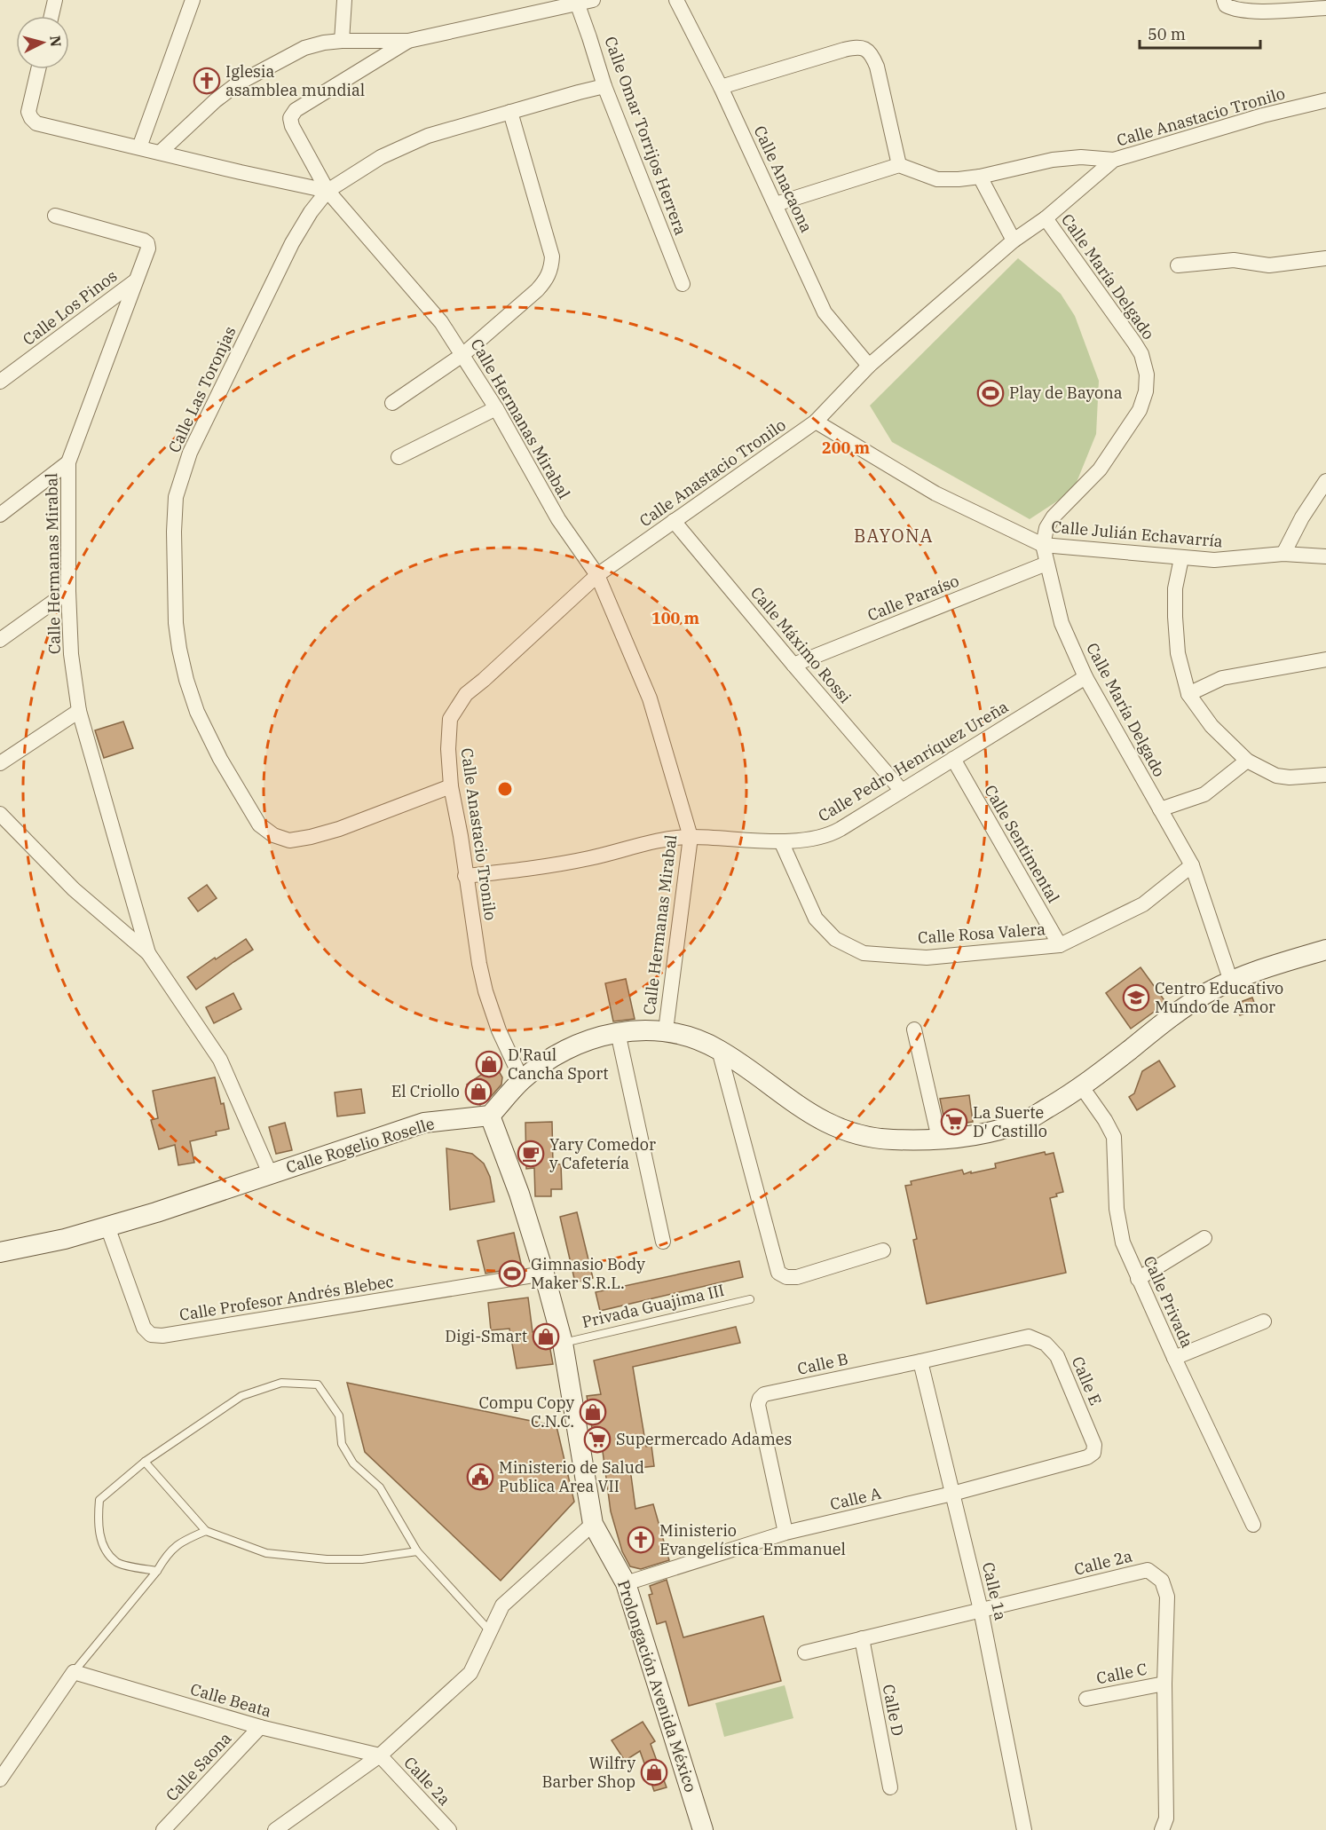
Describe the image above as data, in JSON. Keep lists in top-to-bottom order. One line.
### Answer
{"streets":{"street":["Calle Anastacio Tronilo","Calle Omar Torrijos Herrera","Calle Anacaona","Calle María Delgado","Calle Los Pinos","Calle Las Toronjas","Calle Hermanas Mirabal","Calle Julián Echavarría","Calle Paraíso","Calle Máximo Rossi","Calle Pedro Henríquez Ureña","Calle Sentimental","Calle Rosa Valera","Calle Rogelio Roselle","Calle Profesor Andrés Blebec","Calle Privada","Calle B","Calle E","Calle A","Calle 2a","Calle 1a","Calle C","Prolongación Avenida México","Calle Beata","Calle D","Calle Saona"],"lane":["Privada Guajima III"]},"crossings":[["Calle Anastacio Tronilo","Calle Anacaona"],["Calle Anastacio Tronilo","Calle María Delgado"],["Calle Anastacio Tronilo","Calle Las Toronjas"],["Calle Anastacio Tronilo","Calle Hermanas Mirabal"],["Calle Anastacio Tronilo","Calle Julián Echavarría"],["Calle Anastacio Tronilo","Calle Máximo Rossi"],["Calle Anastacio Tronilo","Calle Pedro Henríquez Ureña"],["Calle Omar Torrijos Herrera","Calle Las Toronjas"],["Calle María Delgado","Calle Julián Echavarría"],["Calle María Delgado","Calle Paraíso"],["Calle María Delgado","Calle Pedro Henríquez Ureña"],["Calle María Delgado","Calle Rosa Valera"],["Calle Los Pinos","Calle Hermanas Mirabal"],["Calle Las Toronjas","Calle Hermanas Mirabal"],["Calle Hermanas Mirabal","Calle Pedro Henríquez Ureña"],["Calle Paraíso","Calle Máximo Rossi"],["Calle Máximo Rossi","Calle Pedro Henríquez Ureña"],["Calle Pedro Henríquez Ureña","Calle Sentimental"],["Calle Pedro Henríquez Ureña","Calle Rosa Valera"],["Calle Sentimental","Calle Rosa Valera"],["Calle Rogelio Roselle","Calle Profesor Andrés Blebec"],["Calle Rogelio Roselle","Prolongación Avenida México"],["Calle Profesor Andrés Blebec","Prolongación Avenida México"],["Privada Guajima III","Prolongación Avenida México"],["Calle B","Calle E"],["Calle B","Calle A"],["Calle B","Calle 1a"],["Calle E","Calle A"],["Calle A","Calle 1a"],["Calle A","Prolongación Avenida México"],["Calle 2a","Calle 1a"],["Calle 2a","Calle C"],["Calle 2a","Calle Beata"],["Calle 2a","Calle D"],["Calle Beata","Calle Saona"]],"districts":["BAYONA"],"places":{"church":["Iglesia asamblea mundial","Ministerio Evangelística Emmanuel"],"sports":["Play de Bayona","Gimnasio Body Maker S.R.L."],"school or university":["Centro Educativo Mundo de Amor"],"shop":["D'Raul Cancha Sport","El Criollo","Digi-Smart","Compu Copy C.N.C.","Wilfry Barber Shop"],"supermarket":["La Suerte D' Castillo","Supermercado Adames"],"cafe":["Yary Comedor y Cafetería"],"public building":["Ministerio de Salud Publica Area VII"]},"scale_bar":"50 m","north":"right","rings":["200 m","100 m"]}
